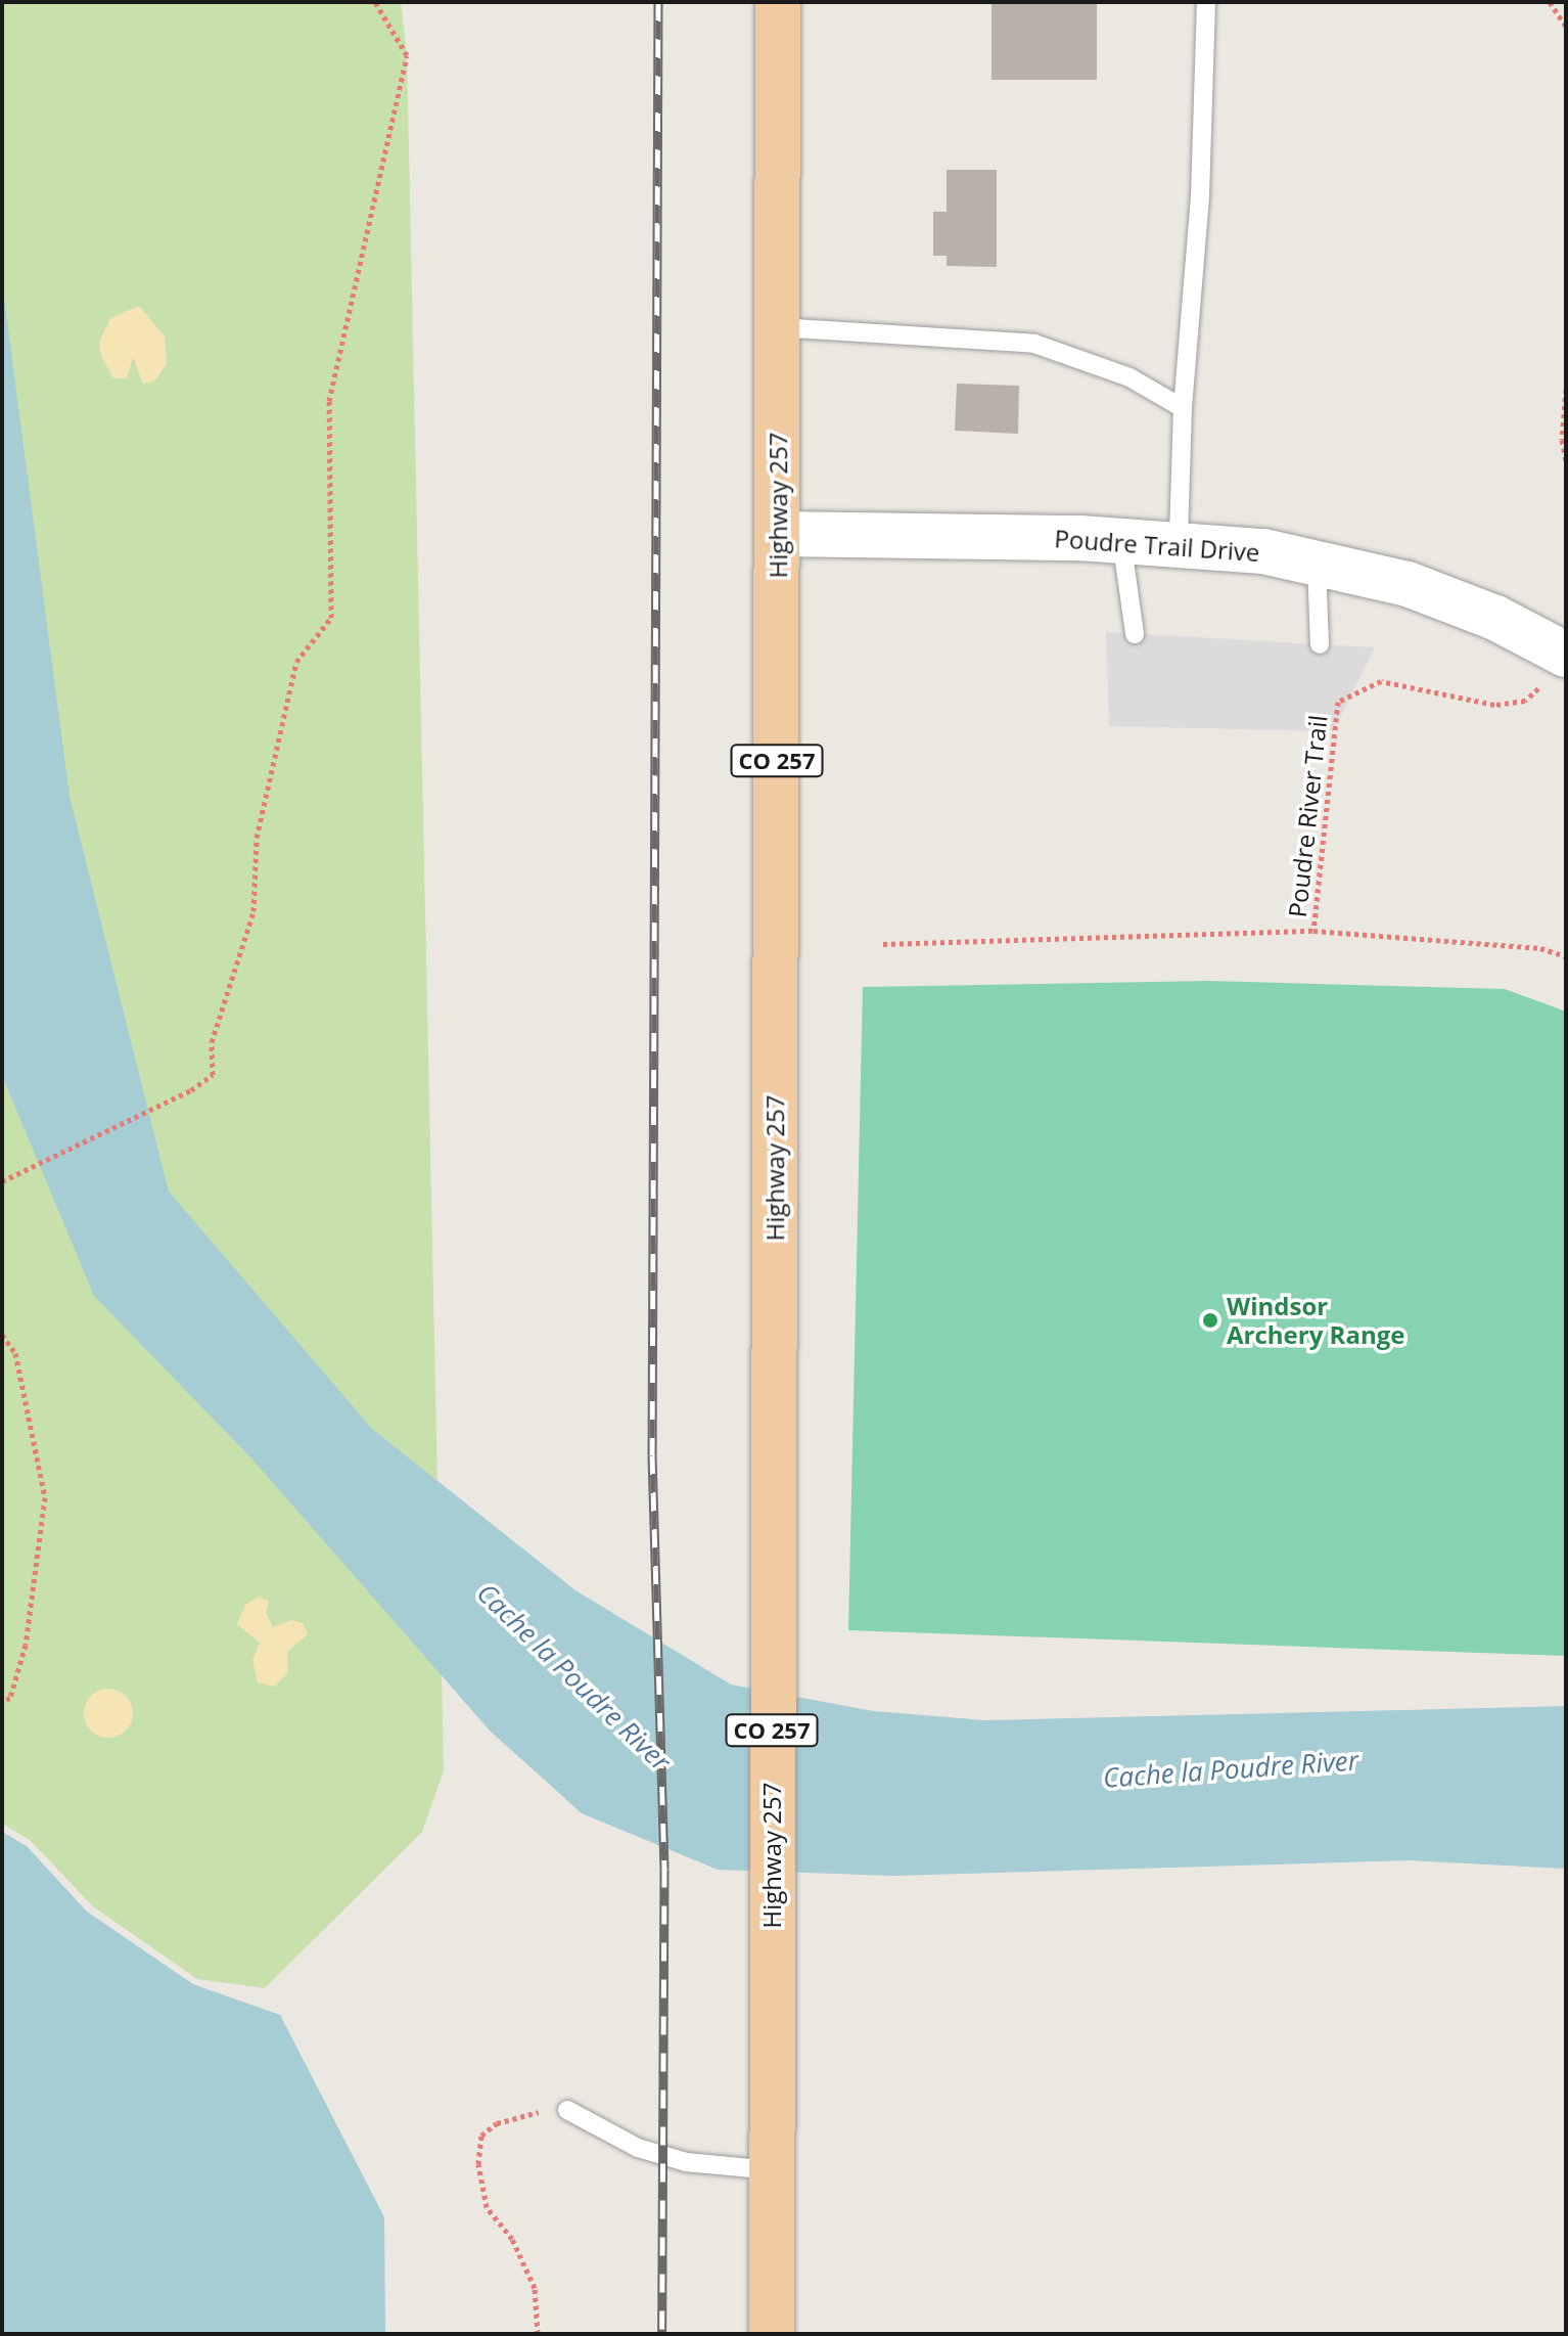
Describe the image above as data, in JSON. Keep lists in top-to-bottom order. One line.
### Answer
{"streets":{"main road":["Highway 257","CO 257"],"street":["Poudre Trail Drive"],"path":["Poudre River Trail"]},"crossings":[["Highway 257","Poudre Trail Drive"],["Poudre Trail Drive","Poudre River Trail"]],"water":["Cache la Poudre River"],"places":["Windsor Archery Range"]}
